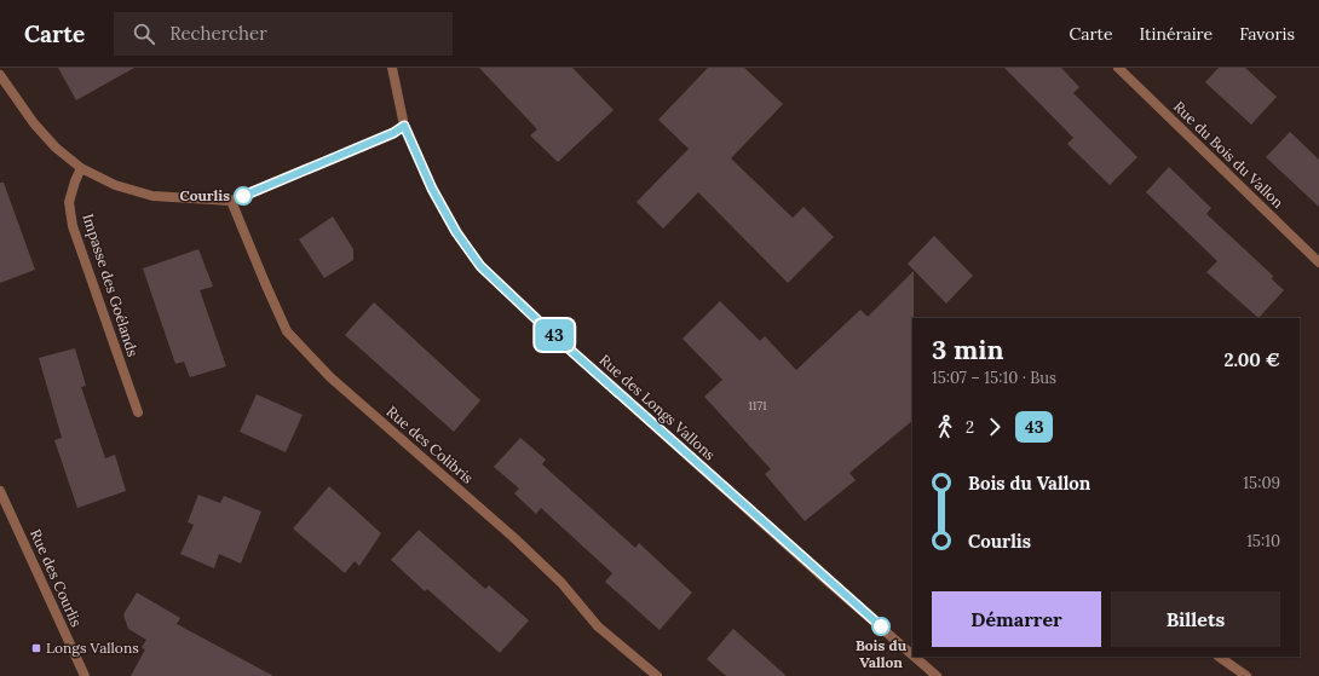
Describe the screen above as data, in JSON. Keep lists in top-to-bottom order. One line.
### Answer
{"streets":{"street":["Rue du Bois du Vallon","Impasse des Goélands","Rue des Longs Vallons","Rue des Colibris","Rue des Courlis"]},"places":{"other":["Courlis","Bois du Vallon"],"transit":["Longs Vallons"]},"lines":["bus line 43"],"house_numbers":["1171"],"page":{"header":"Carte","search":"Rechercher","nav":["Carte","Itinéraire","Favoris"],"on_map":"43","heading":["3 min","15:07 – 15:10 · Bus","2.00 €"],"legs":["2","43"],"list":[{"name":"Bois du Vallon","value":"15:09"},{"name":"Courlis","value":"15:10"}],"buttons":["Démarrer","Billets"]}}
